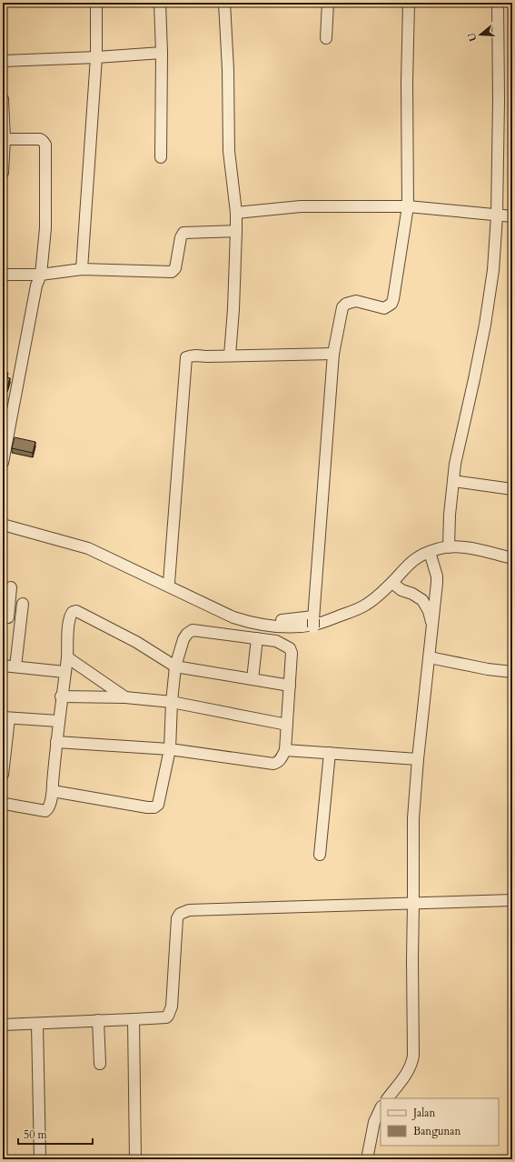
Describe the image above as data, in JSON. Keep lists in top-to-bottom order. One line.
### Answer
{"legend":["Jalan","Bangunan"],"scale_bar":"50 m","north":"left"}
